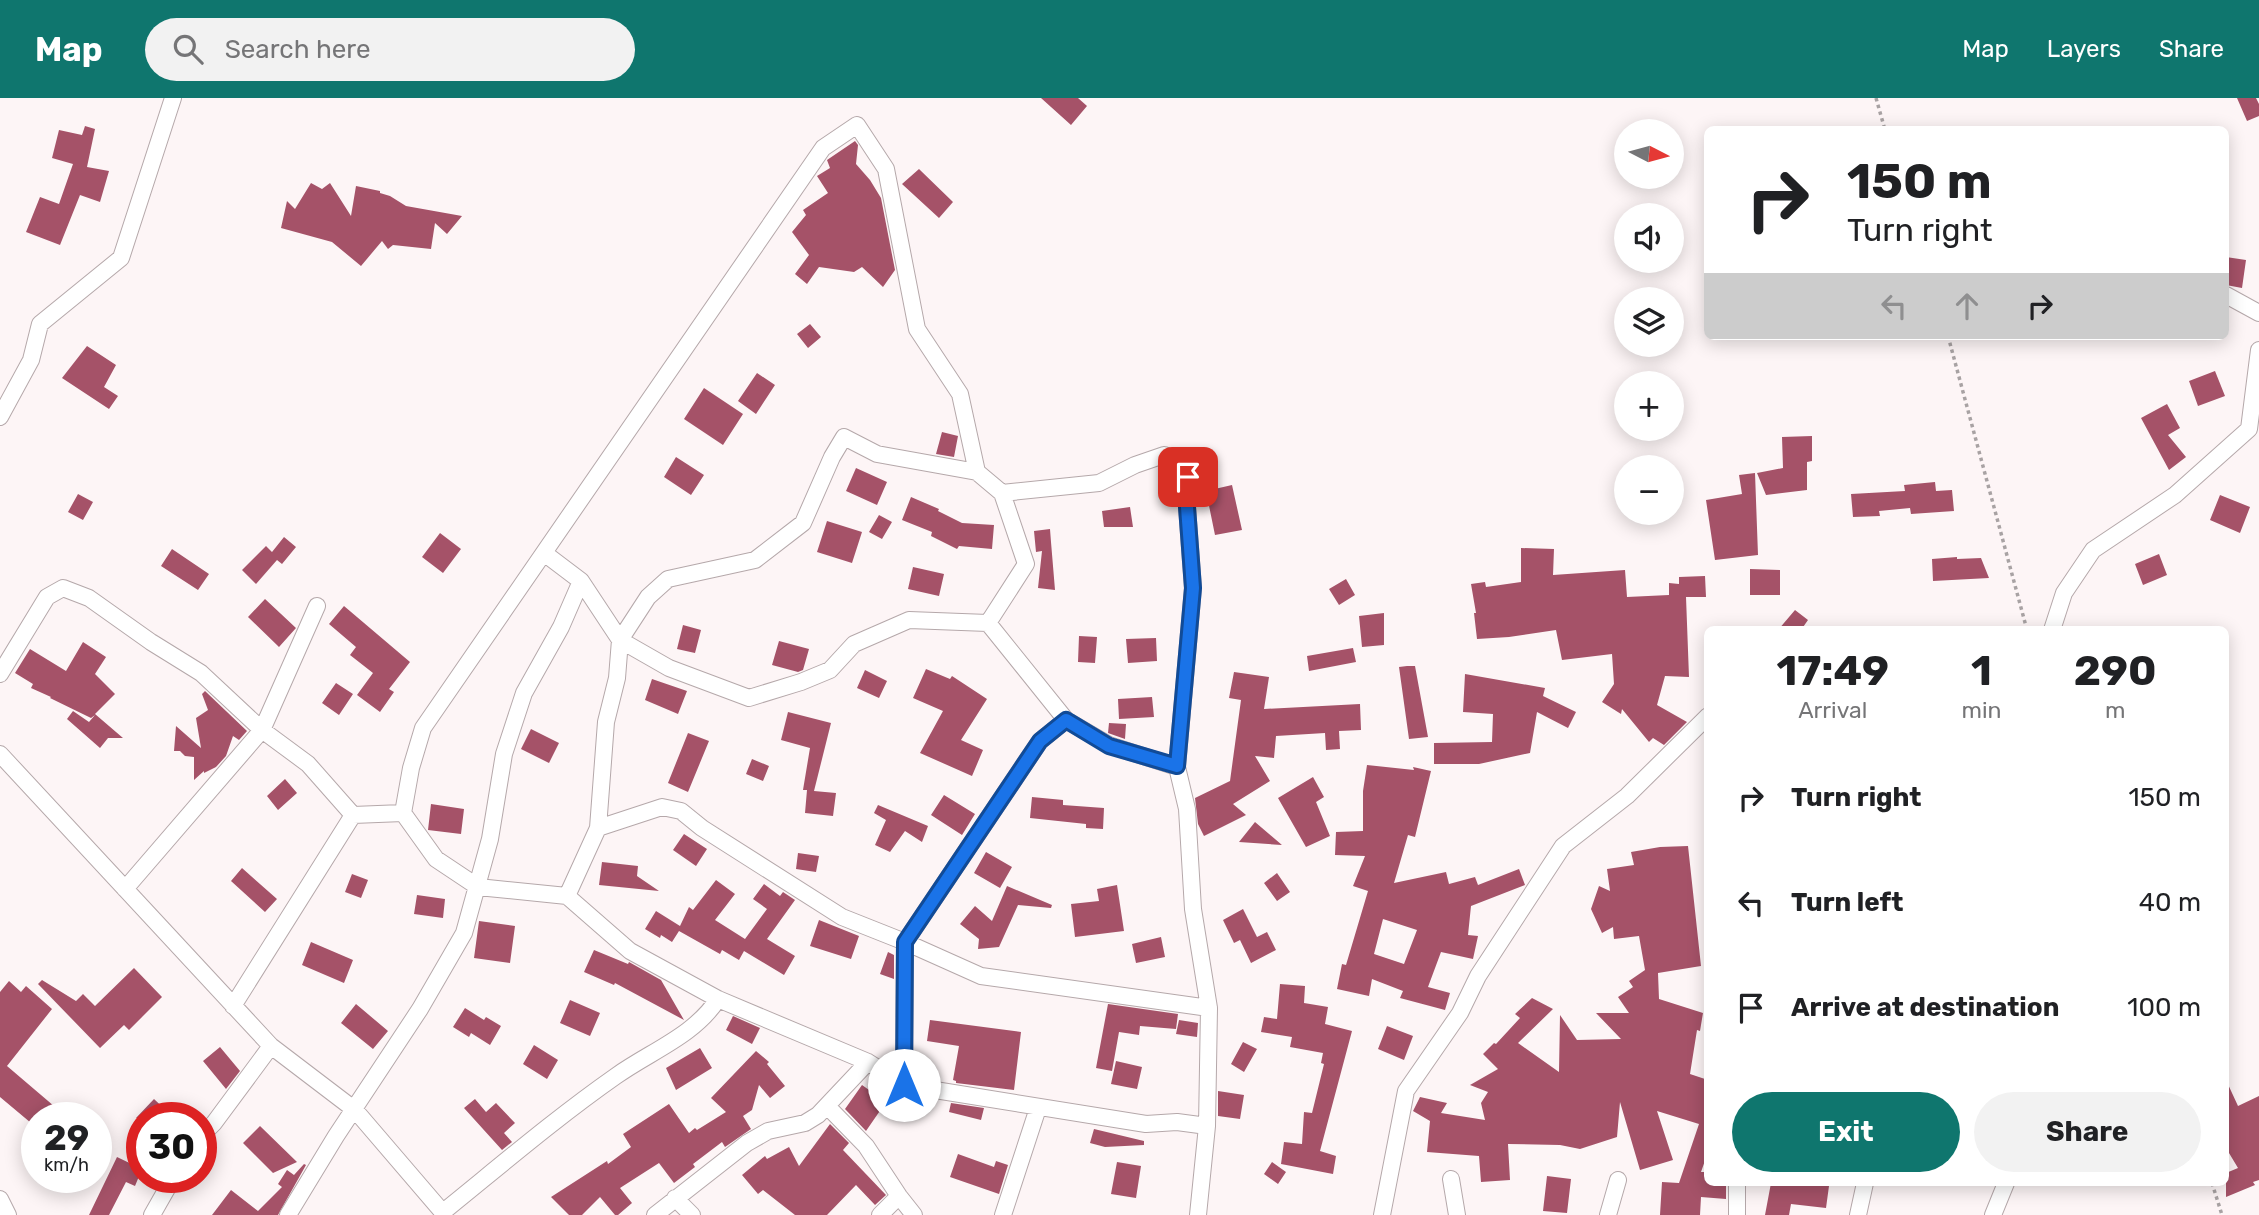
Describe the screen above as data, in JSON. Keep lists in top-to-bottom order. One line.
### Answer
{"north":"right","page":{"header":"Map","search":"Search here","nav":["Map","Layers","Share"],"map_buttons":["+","−"],"turn":["150 m","Turn right"],"eta":["17:49","Arrival","1","min","290","m"],"list":[{"name":"Turn right","value":"150 m"},{"name":"Turn left","value":"40 m"},{"name":"Arrive at destination","value":"100 m"}],"buttons":["Exit","Share"],"speed":"29 km/h","limit":"30"}}
